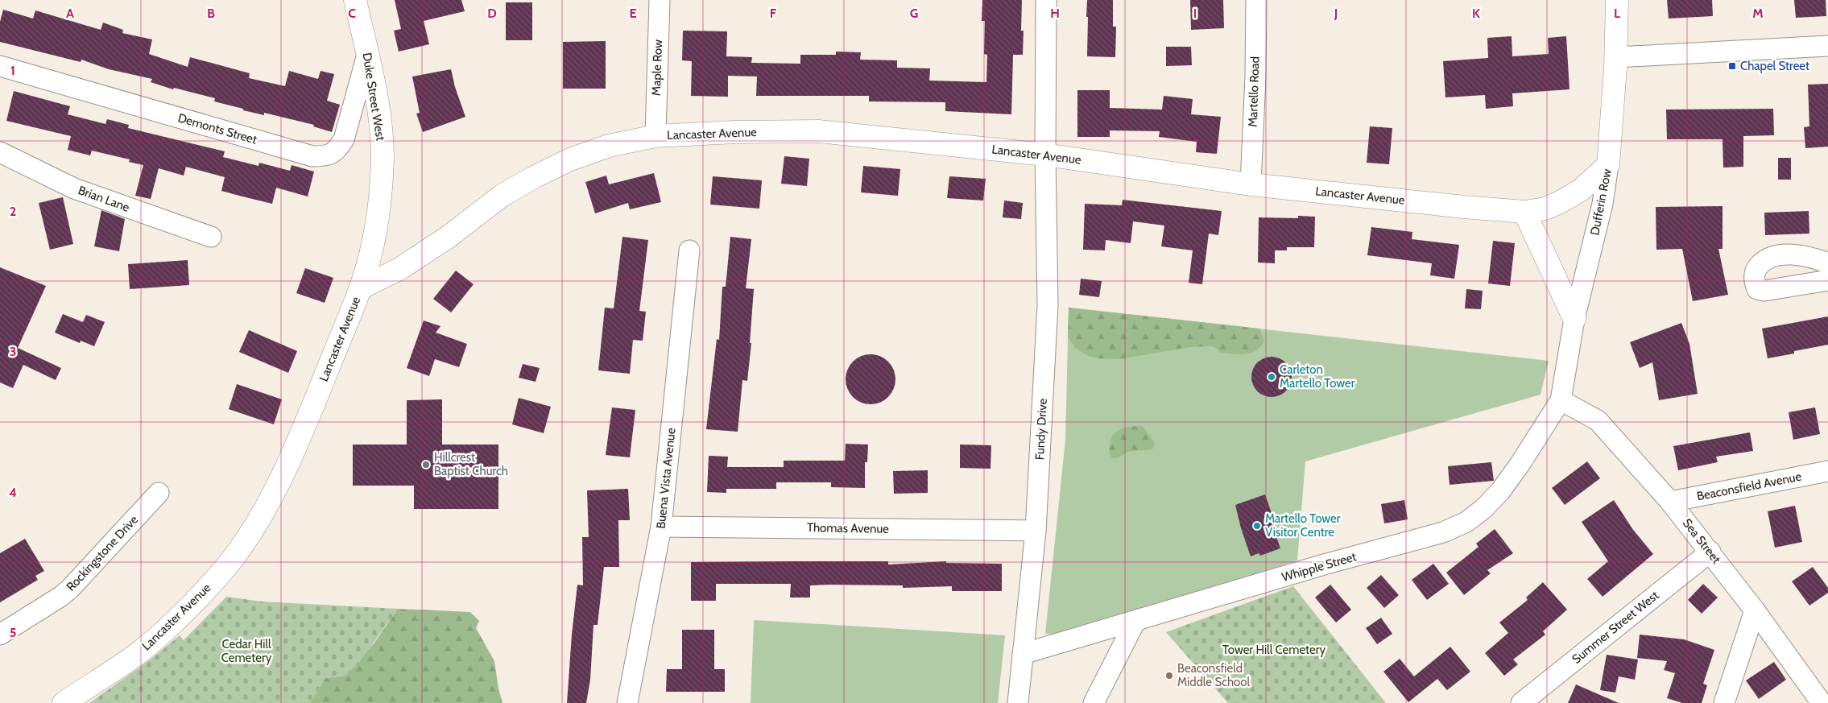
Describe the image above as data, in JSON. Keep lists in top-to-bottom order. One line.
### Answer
{"streets":{"street":["Maple Row","Martello Road","Duke Street West","Demonts Street","Lancaster Avenue","Brian Lane","Dufferin Row","Fundy Drive","Buena Vista Avenue","Beaconsfield Avenue","Thomas Avenue","Sea Street","Rockingstone Drive","Whipple Street","Summer Street West"]},"crossings":[["Maple Row","Lancaster Avenue"],["Martello Road","Lancaster Avenue"],["Duke Street West","Demonts Street"],["Duke Street West","Lancaster Avenue"],["Lancaster Avenue","Dufferin Row"],["Lancaster Avenue","Fundy Drive"],["Dufferin Row","Sea Street"],["Dufferin Row","Whipple Street"],["Fundy Drive","Thomas Avenue"],["Fundy Drive","Whipple Street"],["Buena Vista Avenue","Thomas Avenue"],["Beaconsfield Avenue","Sea Street"],["Sea Street","Whipple Street"],["Sea Street","Summer Street West"]],"parks":["Cedar Hill Cemetery","Tower Hill Cemetery"],"places":{"transit":["Chapel Street"],"other":["Carleton Martello Tower","Hillcrest Baptist Church","Martello Tower Visitor Centre","Beaconsfield Middle School"]},"grid":{"columns":["A","B","C","D","E","F","G","H","I","J","K","L","M"],"rows":["1","2","3","4","5"]}}
